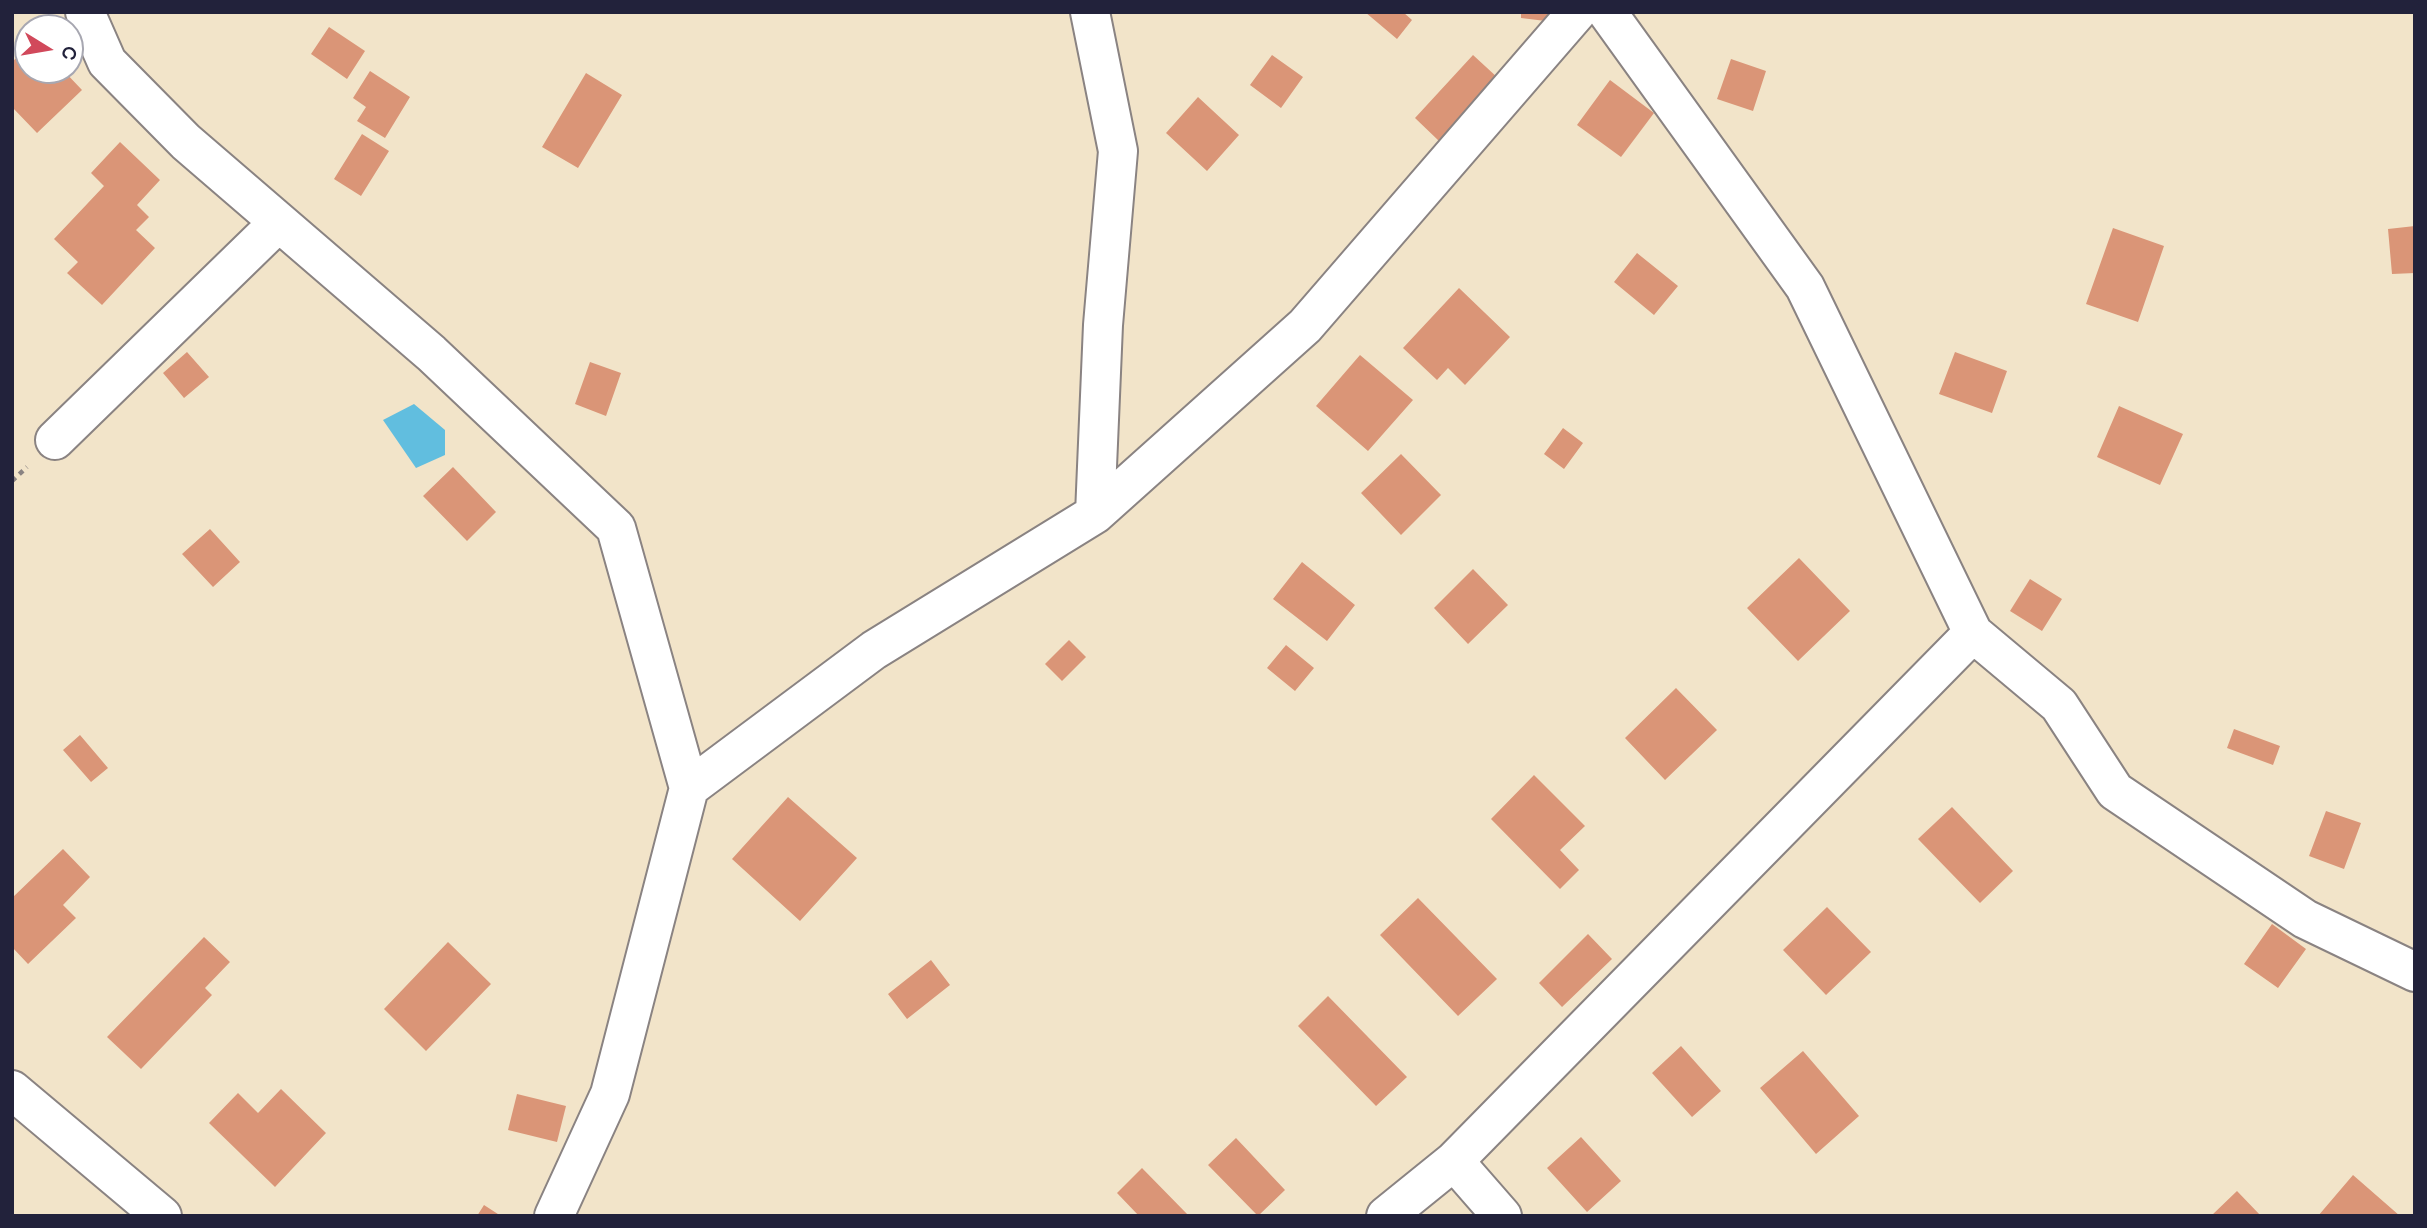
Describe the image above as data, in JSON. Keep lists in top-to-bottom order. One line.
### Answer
{"north":"right"}
